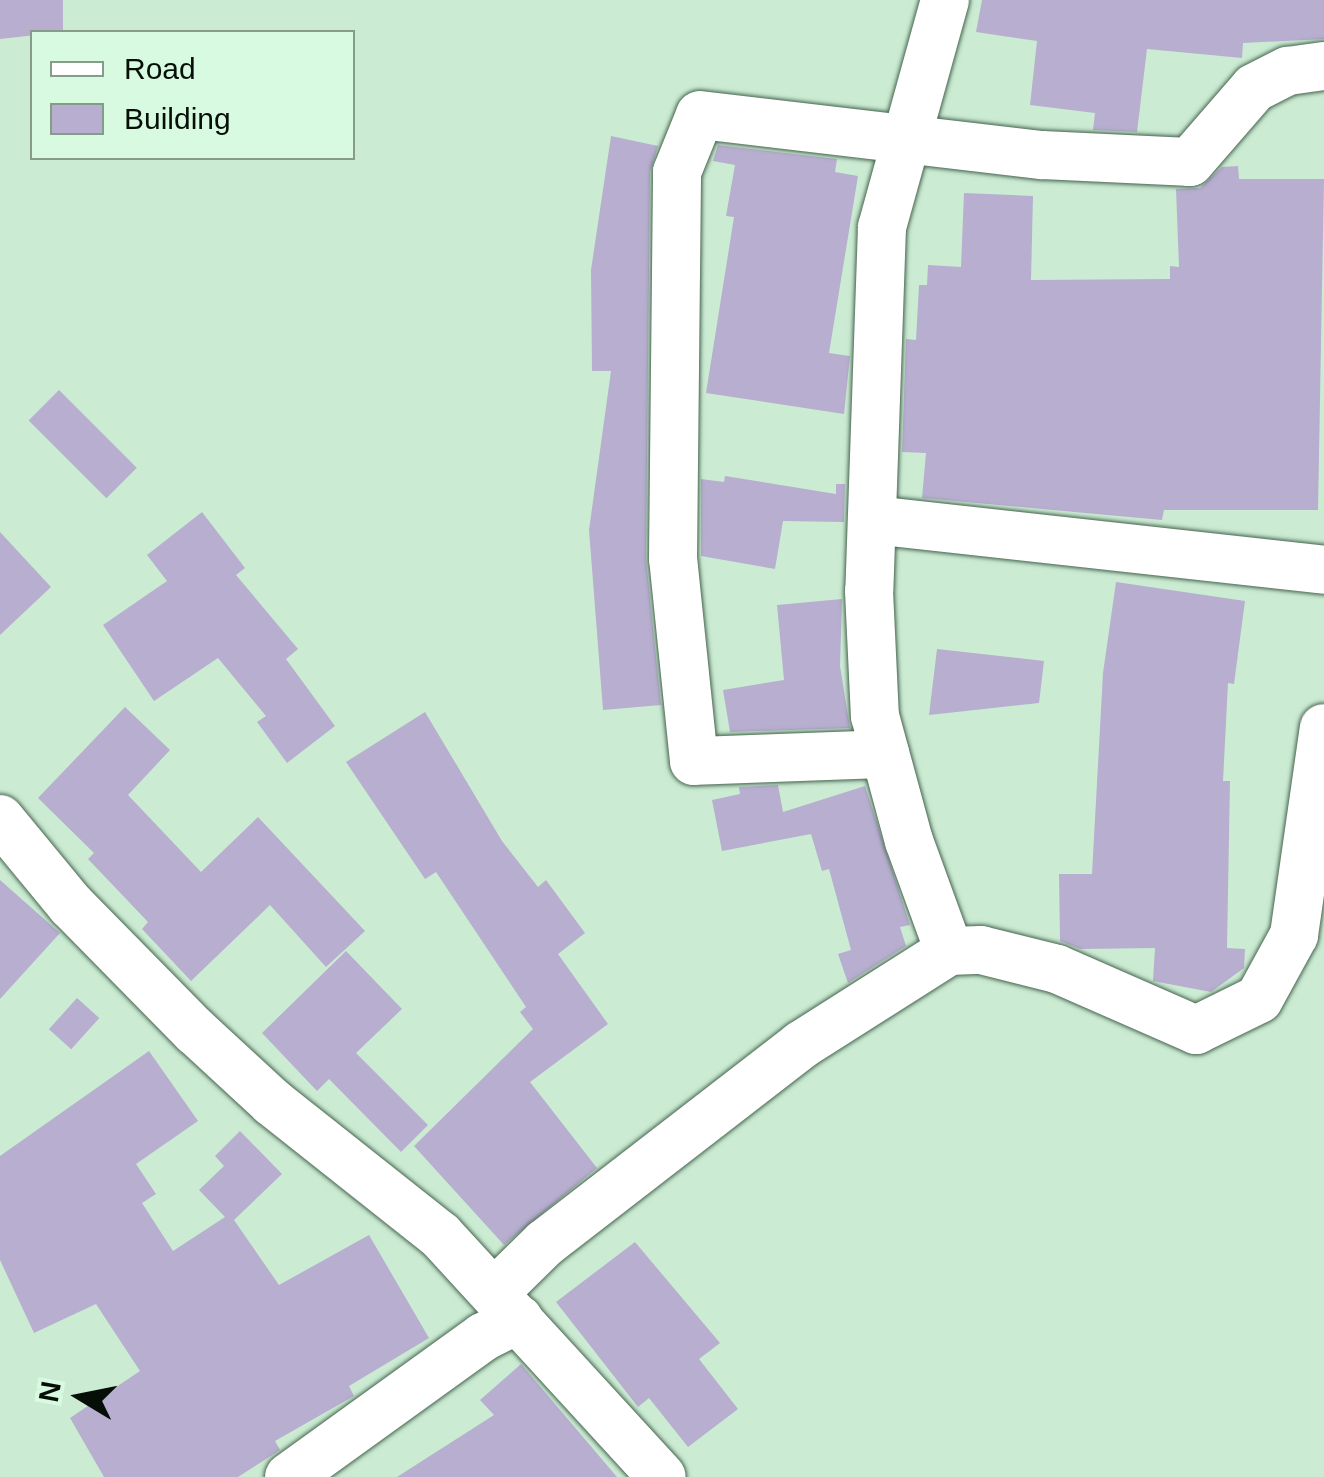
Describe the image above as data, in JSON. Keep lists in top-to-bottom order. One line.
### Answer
{"legend":["Road","Building"],"north":"left"}
